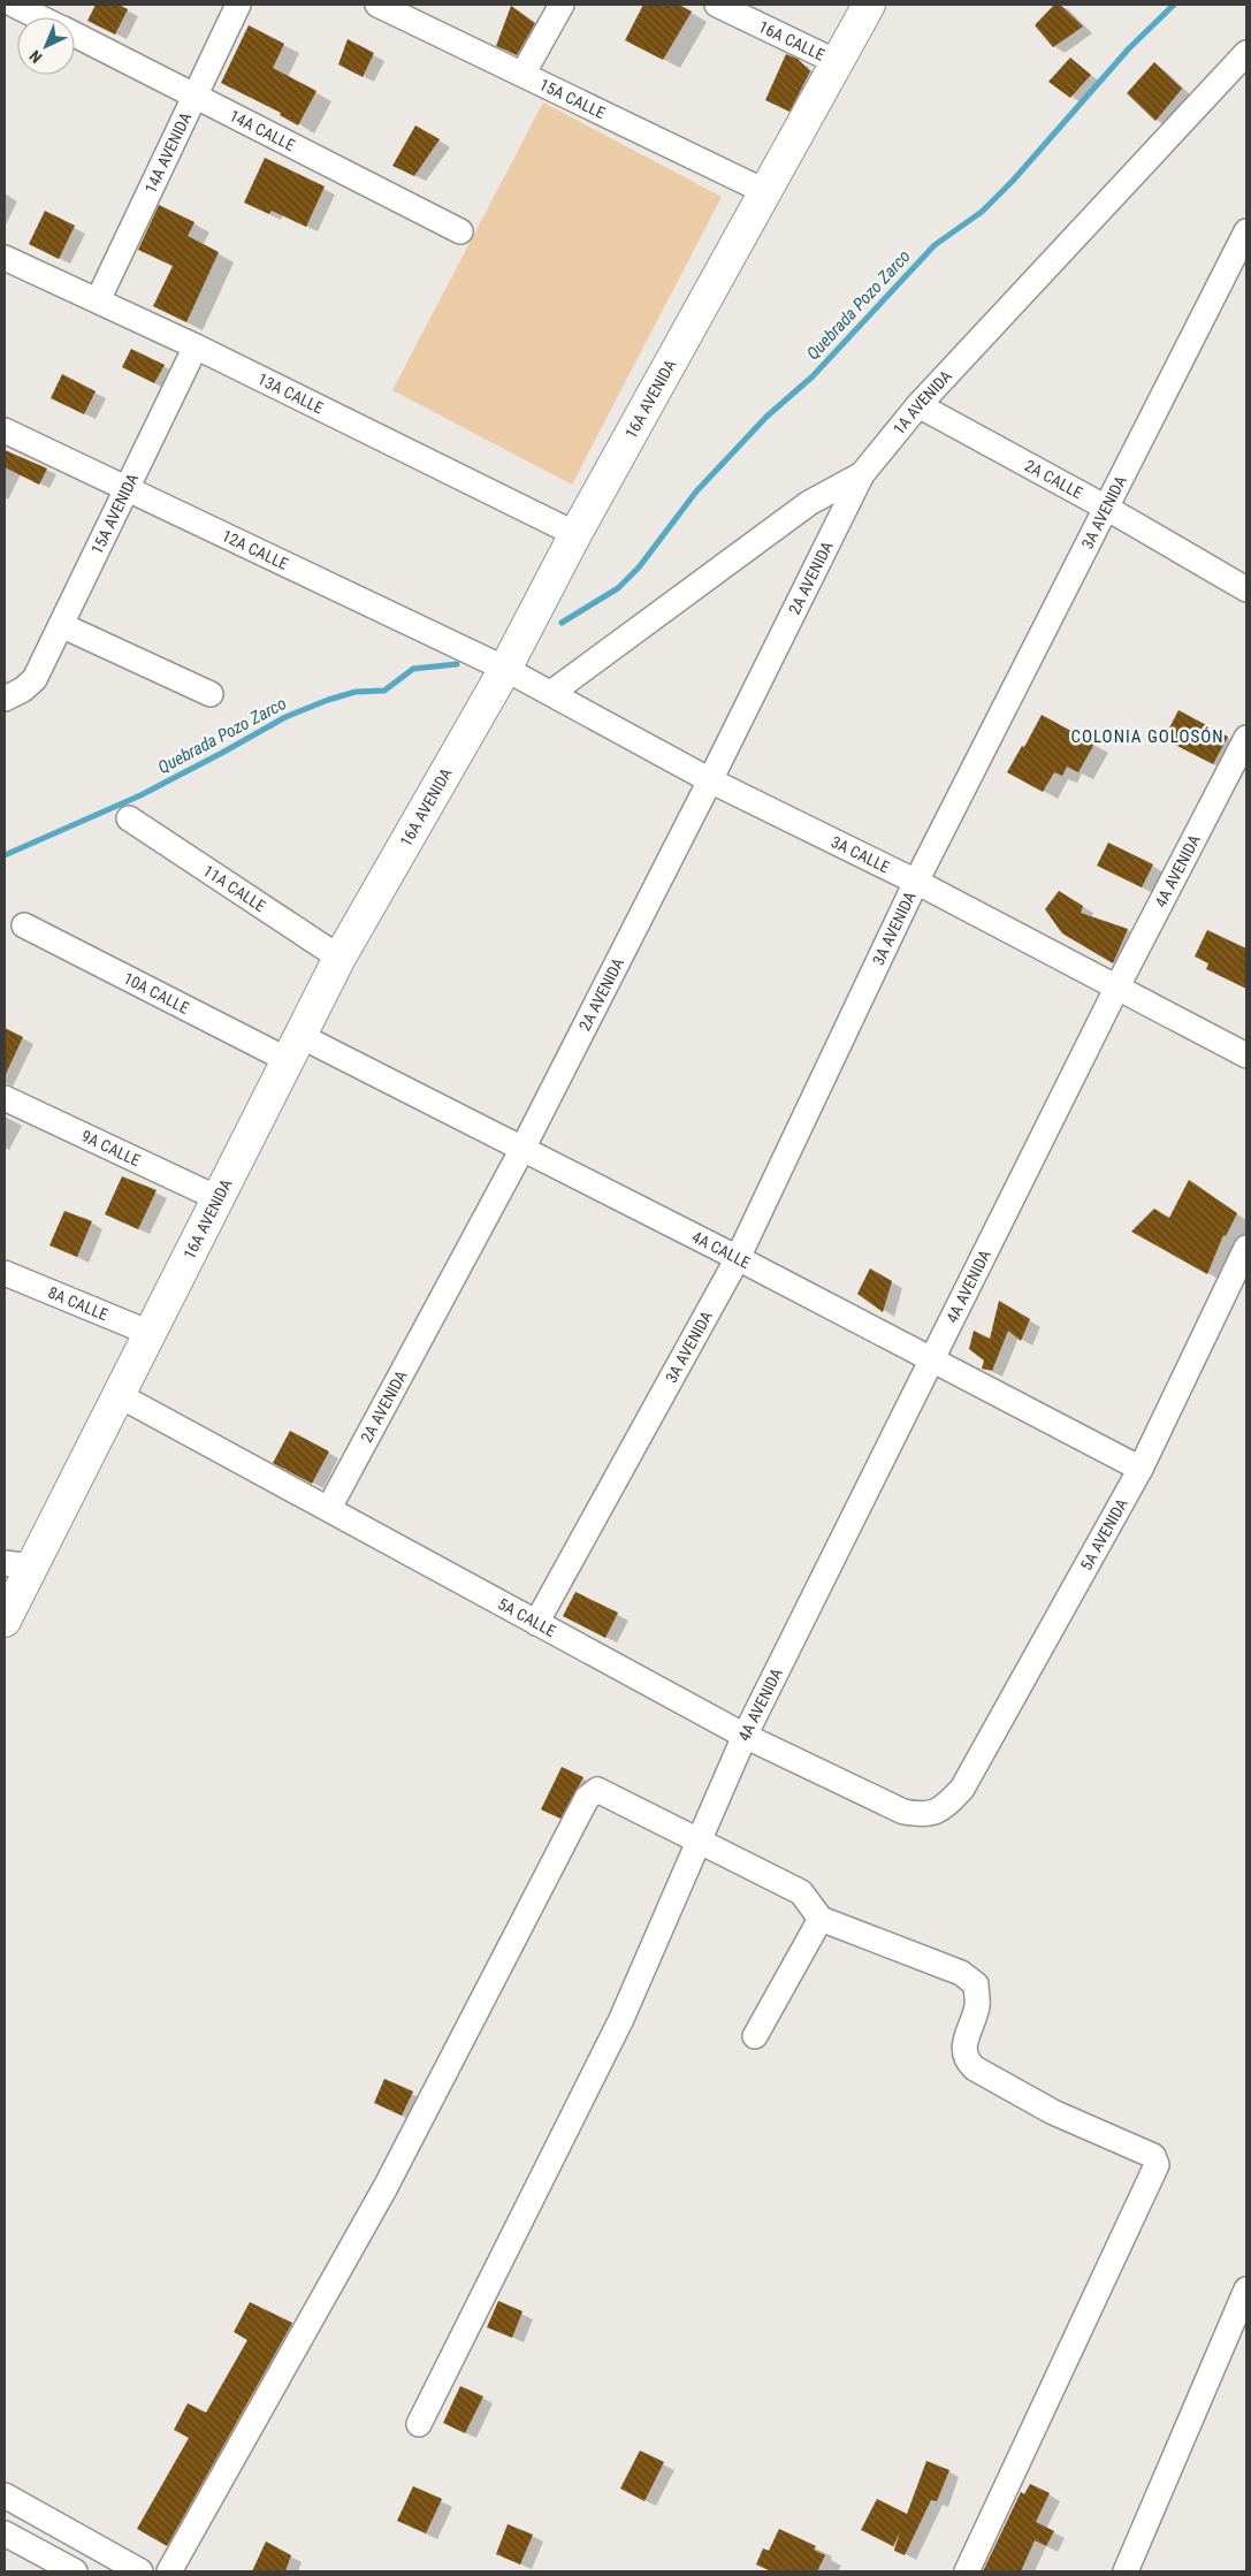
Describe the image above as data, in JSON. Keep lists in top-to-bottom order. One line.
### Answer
{"streets":{"street":["16A CALLE","15A CALLE","14A CALLE","14A AVENIDA","13A CALLE","16A AVENIDA","1A AVENIDA","2A CALLE","15A AVENIDA","3A AVENIDA","12A CALLE","2A AVENIDA","3A CALLE","4A AVENIDA","11A CALLE","10A CALLE","9A CALLE","4A CALLE","8A CALLE","5A AVENIDA","5A CALLE"]},"crossings":[["16A CALLE","16A AVENIDA"],["15A CALLE","16A AVENIDA"],["14A CALLE","14A AVENIDA"],["14A AVENIDA","13A CALLE"],["13A CALLE","16A AVENIDA"],["13A CALLE","15A AVENIDA"],["16A AVENIDA","12A CALLE"],["16A AVENIDA","3A CALLE"],["16A AVENIDA","11A CALLE"],["16A AVENIDA","10A CALLE"],["16A AVENIDA","9A CALLE"],["16A AVENIDA","4A CALLE"],["16A AVENIDA","8A CALLE"],["16A AVENIDA","5A CALLE"],["1A AVENIDA","2A CALLE"],["1A AVENIDA","2A AVENIDA"],["1A AVENIDA","3A CALLE"],["2A CALLE","3A AVENIDA"],["15A AVENIDA","12A CALLE"],["3A AVENIDA","3A CALLE"],["3A AVENIDA","4A CALLE"],["3A AVENIDA","5A CALLE"],["12A CALLE","3A CALLE"],["2A AVENIDA","3A CALLE"],["2A AVENIDA","4A CALLE"],["2A AVENIDA","5A CALLE"],["3A CALLE","4A AVENIDA"],["4A AVENIDA","4A CALLE"],["4A AVENIDA","5A CALLE"],["10A CALLE","4A CALLE"],["4A CALLE","5A AVENIDA"],["5A AVENIDA","5A CALLE"]],"districts":["COLONIA GOLOSÓN"],"water":["Quebrada Pozo Zarco"],"north":"bottom left"}
